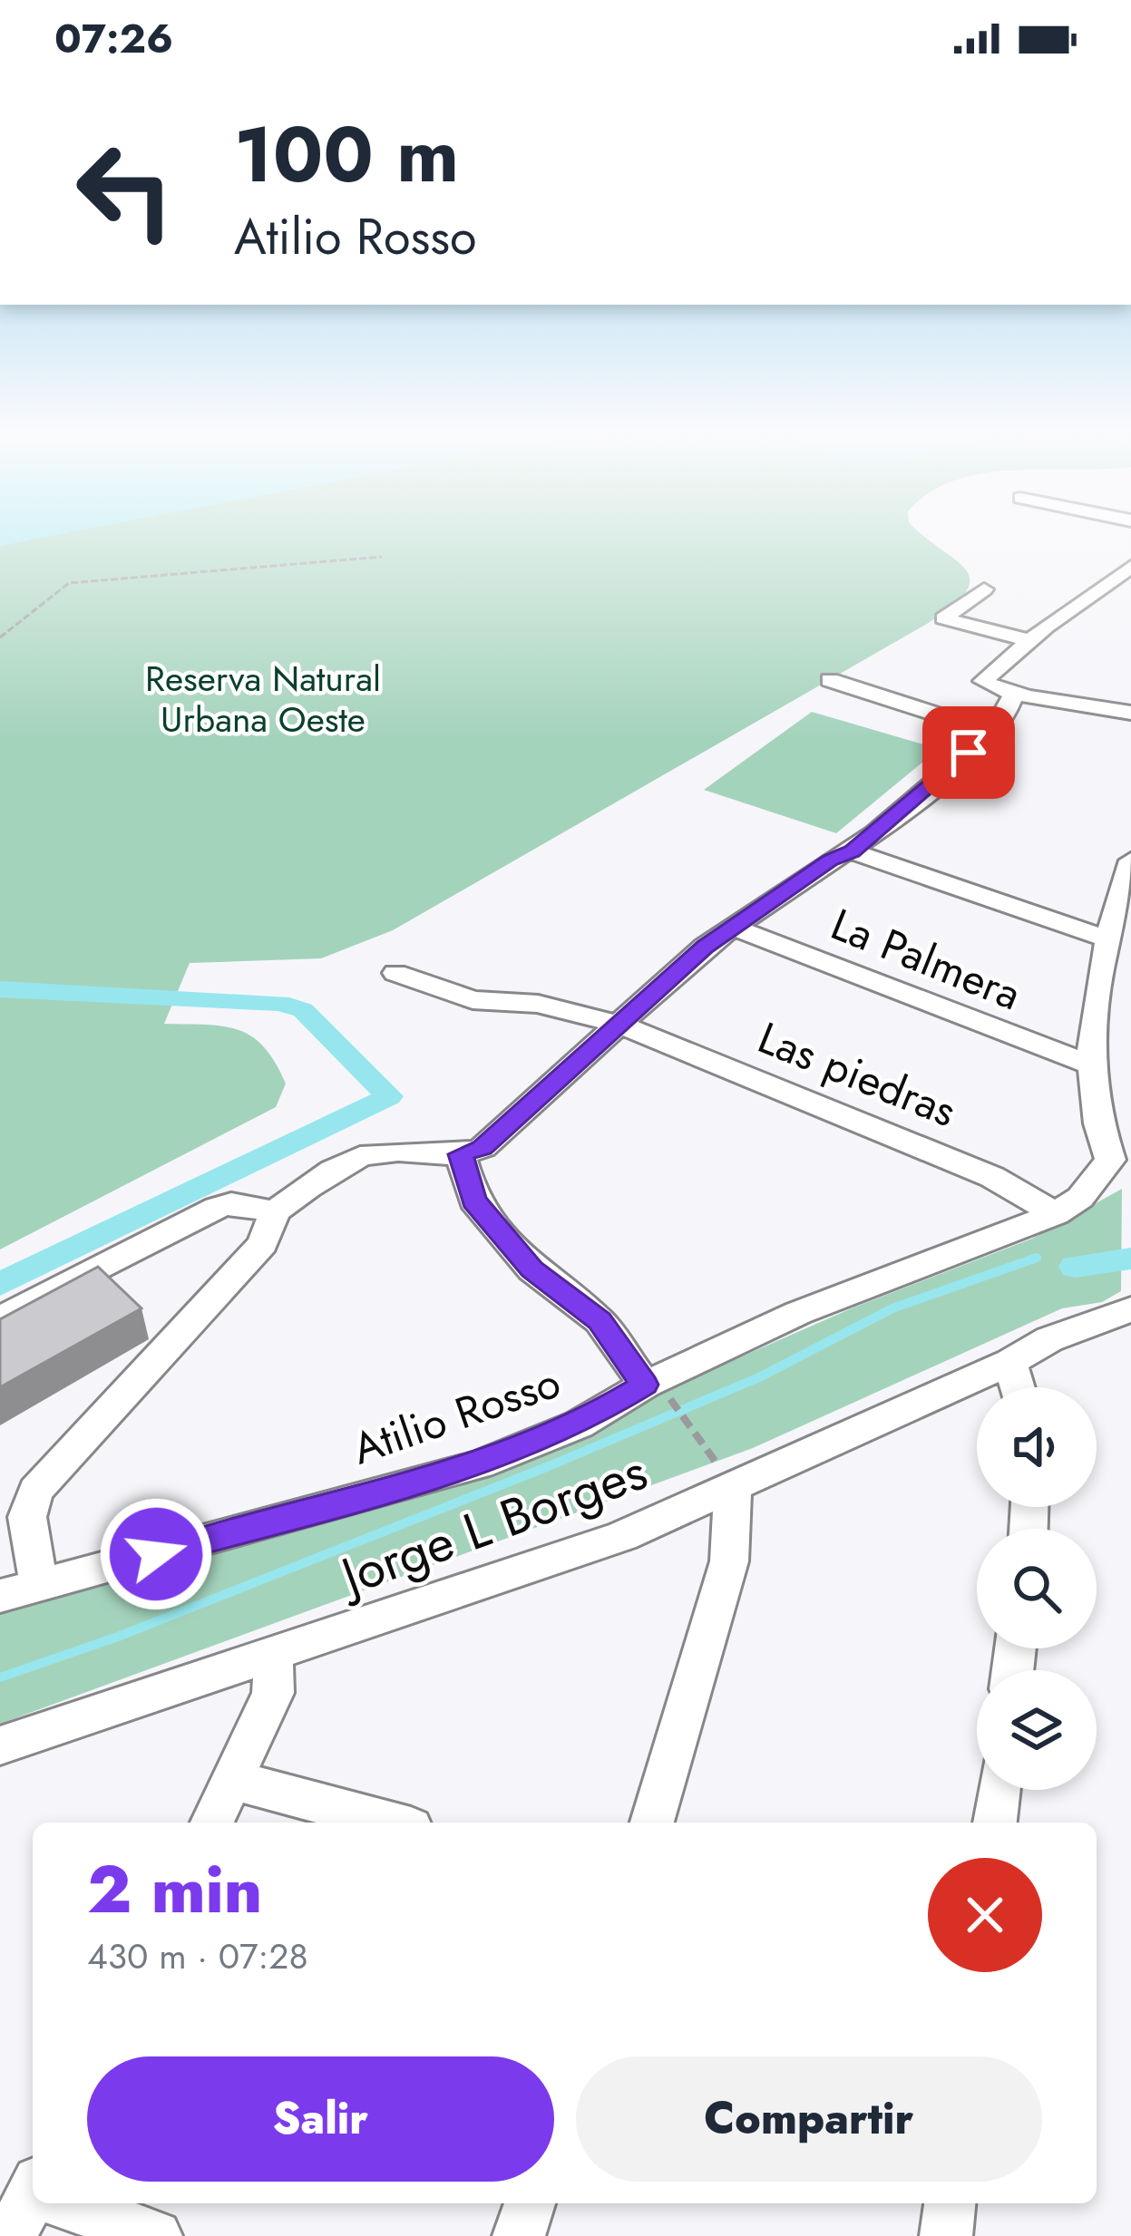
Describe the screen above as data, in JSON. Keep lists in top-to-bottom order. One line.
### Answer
{"streets":{"street":["La Palmera","Las piedras","Atilio Rosso","Jorge L Borges"]},"parks":["Reserva Natural Urbana Oeste"],"page":{"status":"07:26","turn":["100 m","Atilio Rosso"],"heading":["2 min","430 m · 07:28"],"buttons":["Salir","Compartir"]}}
